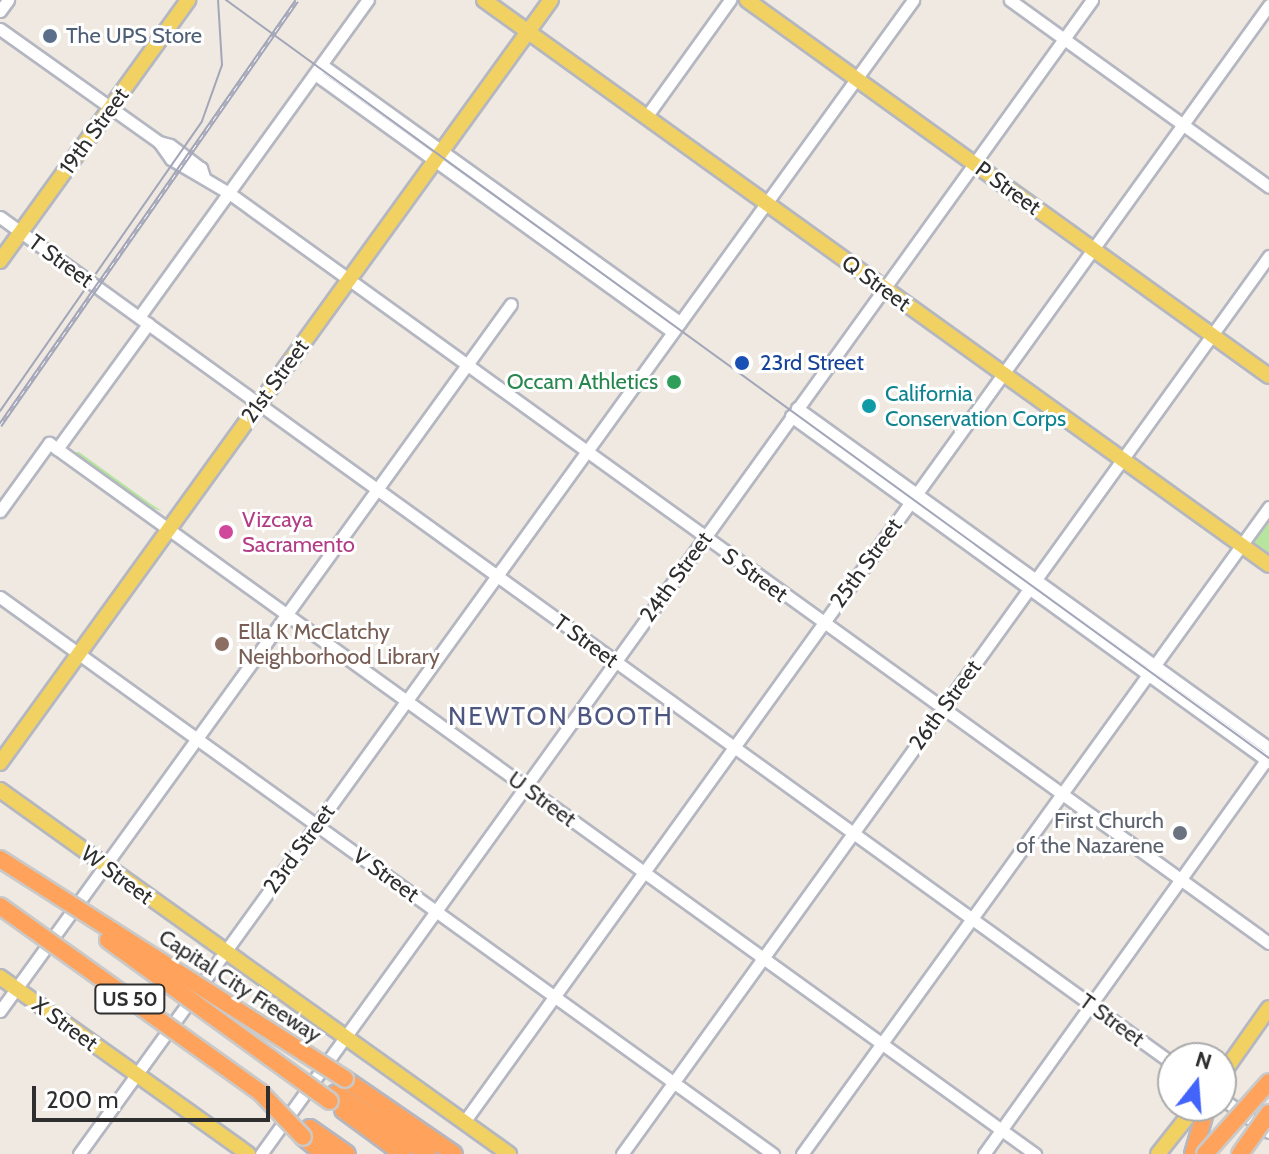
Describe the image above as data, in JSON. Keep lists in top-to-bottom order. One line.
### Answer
{"streets":{"highway":["Capital City Freeway","US 50"],"main road":["19th Street","P Street","Q Street","21st Street","W Street","X Street"],"street":["T Street","25th Street","S Street","24th Street","26th Street","U Street","23rd Street","V Street"]},"crossings":[["19th Street","T Street"],["19th Street","S Street"],["P Street","25th Street"],["P Street","24th Street"],["P Street","26th Street"],["P Street","23rd Street"],["T Street","21st Street"],["T Street","25th Street"],["T Street","24th Street"],["T Street","26th Street"],["T Street","23rd Street"],["Q Street","21st Street"],["Q Street","25th Street"],["Q Street","24th Street"],["Q Street","26th Street"],["Q Street","23rd Street"],["21st Street","S Street"],["21st Street","U Street"],["21st Street","V Street"],["25th Street","S Street"],["25th Street","U Street"],["25th Street","W Street"],["25th Street","V Street"],["S Street","24th Street"],["S Street","26th Street"],["S Street","23rd Street"],["24th Street","U Street"],["24th Street","W Street"],["24th Street","V Street"],["26th Street","U Street"],["26th Street","V Street"],["U Street","23rd Street"],["23rd Street","W Street"],["23rd Street","V Street"],["23rd Street","X Street"],["Capital City Freeway","US 50"]],"districts":["NEWTON BOOTH"],"places":["The UPS Store","23rd Street","Occam Athletics","California Conservation Corps","Vizcaya Sacramento","Ella K McClatchy Neighborhood Library","First Church of the Nazarene"],"scale_bar":"200 m","north":"top"}
